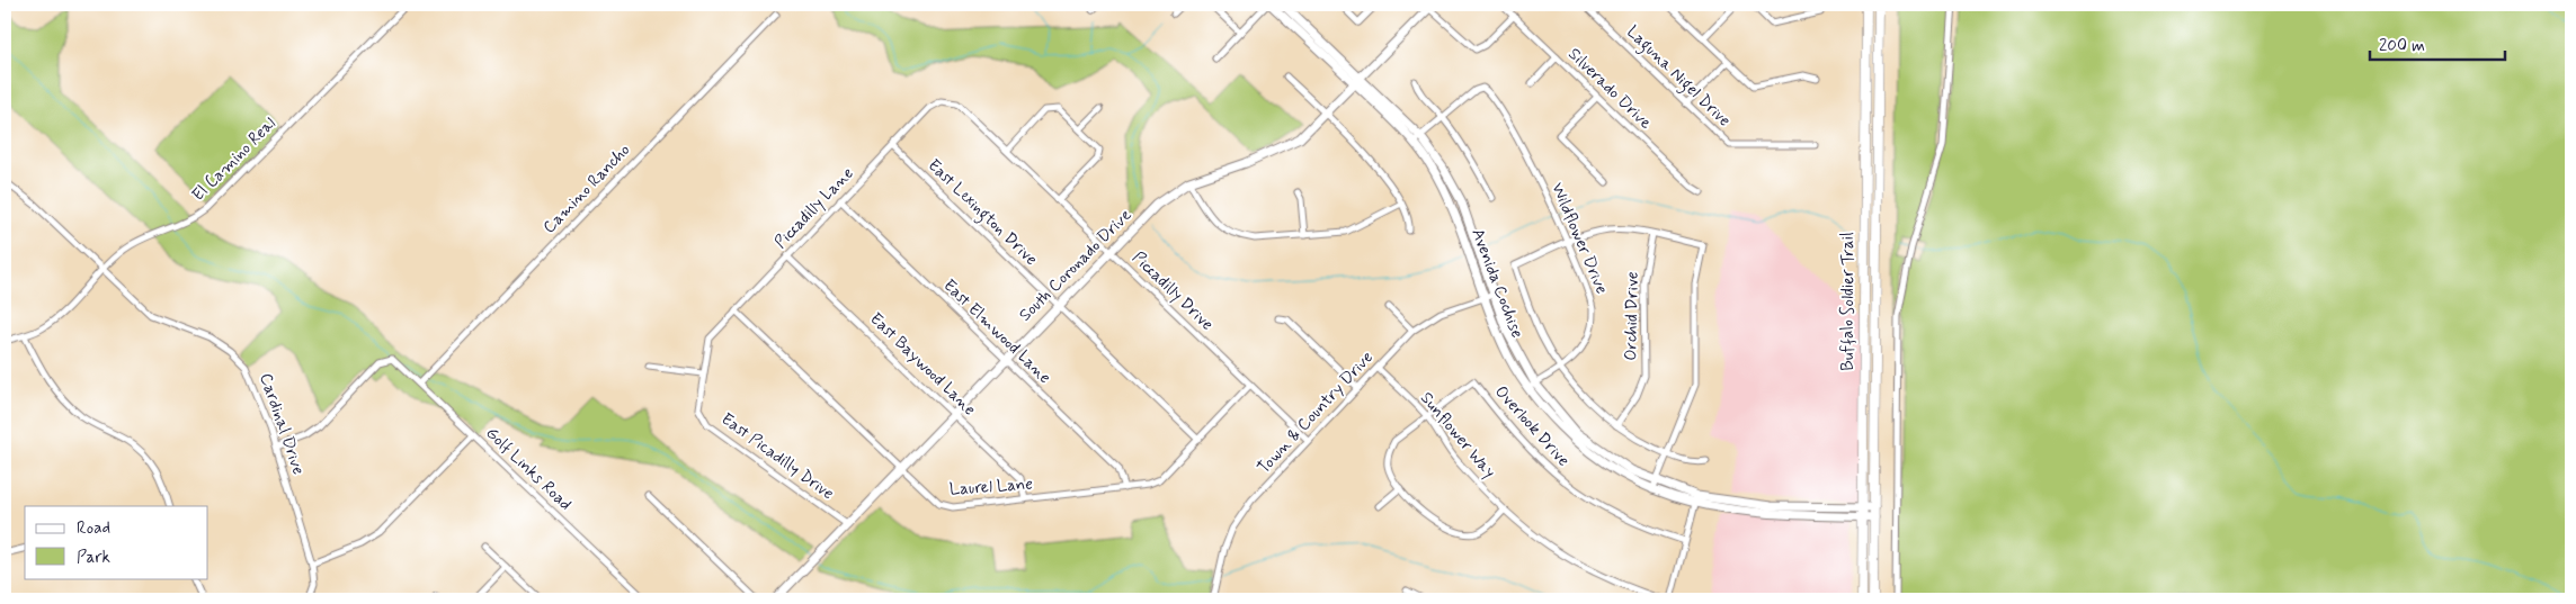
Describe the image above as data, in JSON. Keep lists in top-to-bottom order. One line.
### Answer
{"streets":{"main road":["Buffalo Soldier Trail"],"street":["Laguna Nigel Drive","Silverado Drive","El Camino Real","Camino Rancho","Piccadilly Lane","East Lexington Drive","Wildflower Drive","South Coronado Drive","Avenida Cochise","Piccadilly Drive","Orchid Drive","East Elmwood Lane","East Baywood Lane","Town & Country Drive","Cardinal Drive","Overlook Drive","Sunflower Way","East Picadilly Drive","Golf Links Road","Laurel Lane"]},"crossings":[["El Camino Real","Cardinal Drive"],["Camino Rancho","Golf Links Road"],["Piccadilly Lane","East Lexington Drive"],["Piccadilly Lane","Piccadilly Drive"],["Piccadilly Lane","East Elmwood Lane"],["Piccadilly Lane","East Baywood Lane"],["Piccadilly Lane","East Picadilly Drive"],["Piccadilly Lane","Laurel Lane"],["East Lexington Drive","South Coronado Drive"],["East Lexington Drive","Laurel Lane"],["Wildflower Drive","Avenida Cochise"],["South Coronado Drive","Avenida Cochise"],["South Coronado Drive","Piccadilly Drive"],["South Coronado Drive","East Elmwood Lane"],["South Coronado Drive","East Baywood Lane"],["South Coronado Drive","East Picadilly Drive"],["South Coronado Drive","Laurel Lane"],["Avenida Cochise","Buffalo Soldier Trail"],["Avenida Cochise","Town & Country Drive"],["Piccadilly Drive","Town & Country Drive"],["Piccadilly Drive","Laurel Lane"],["East Elmwood Lane","Laurel Lane"],["East Baywood Lane","Laurel Lane"],["Town & Country Drive","Sunflower Way"],["Cardinal Drive","Golf Links Road"],["Overlook Drive","Sunflower Way"]],"legend":["Road","Park"],"scale_bar":"200 m"}
